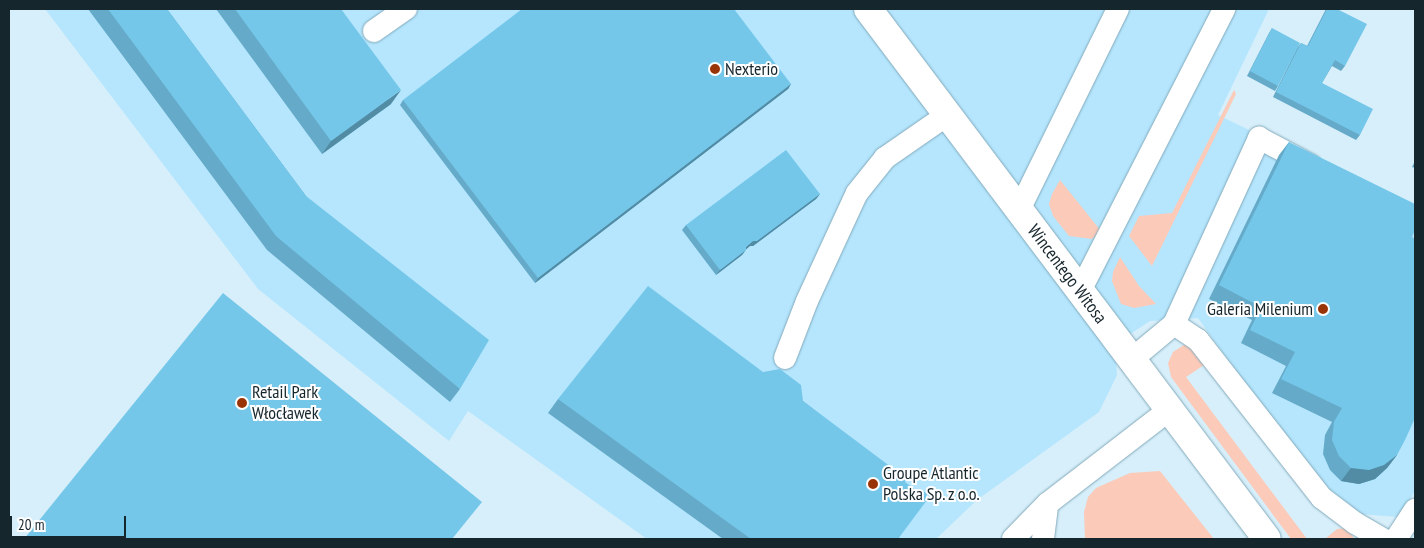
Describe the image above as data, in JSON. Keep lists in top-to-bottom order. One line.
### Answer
{"streets":{"street":["Wincentego Witosa"]},"places":["Nexterio","Galeria Milenium","Retail Park Włocławek","Groupe Atlantic Polska Sp. z o.o."],"scale_bar":"20 m"}
